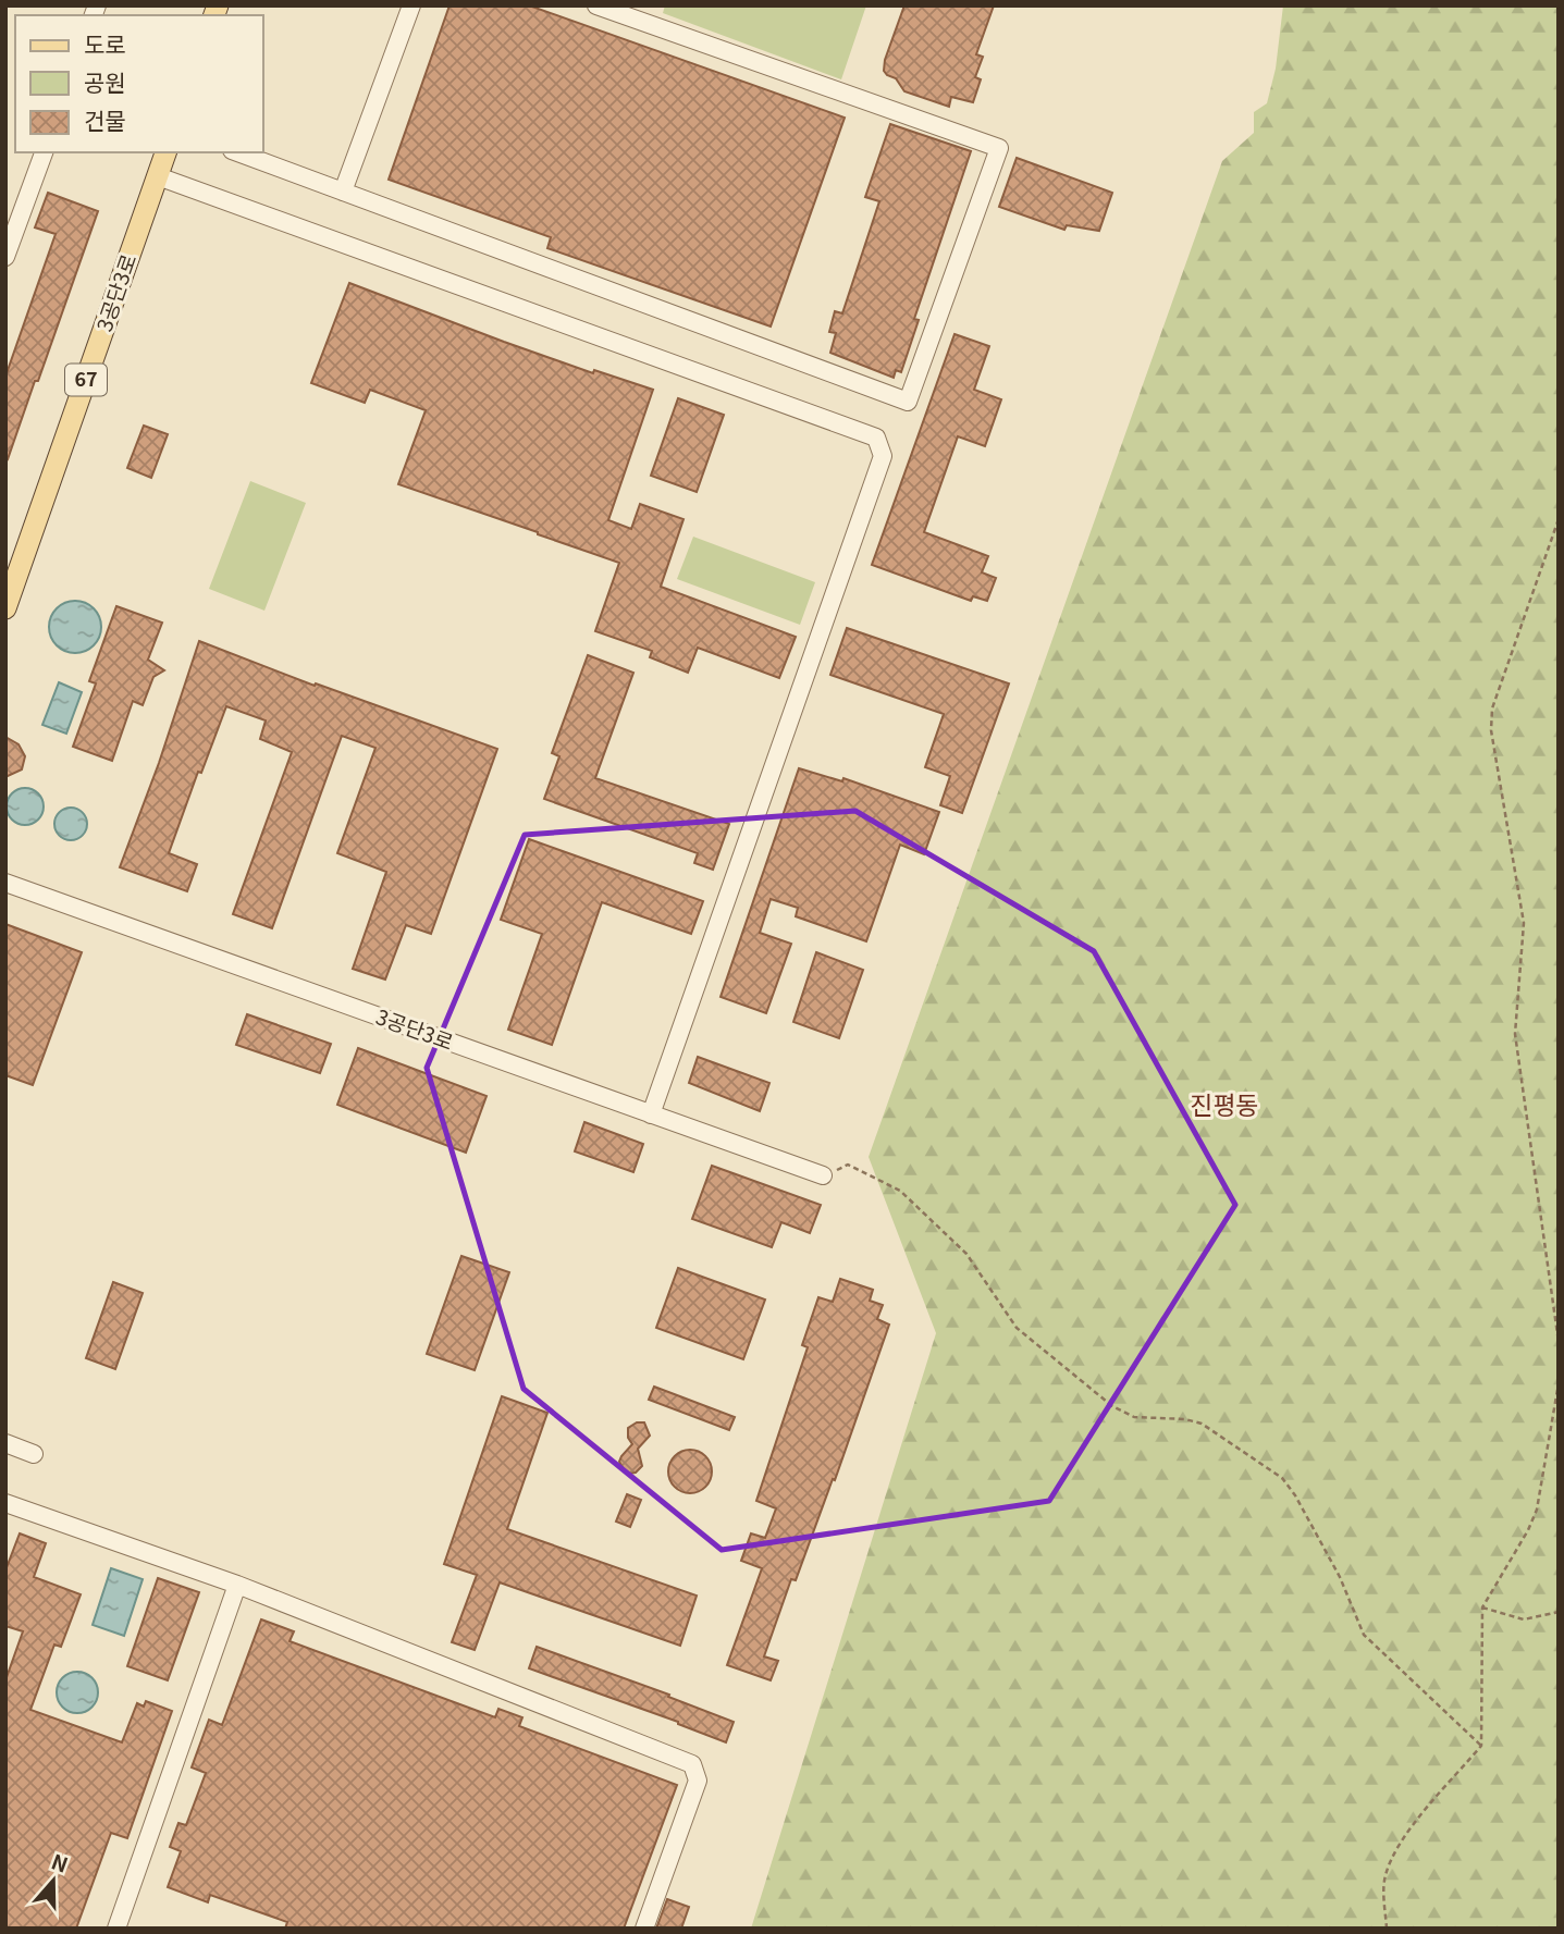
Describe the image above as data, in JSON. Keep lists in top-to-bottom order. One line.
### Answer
{"streets":{"main road":["3공단3로","67"]},"districts":["진평동"],"legend":["도로","공원","건물"],"north":"top"}
